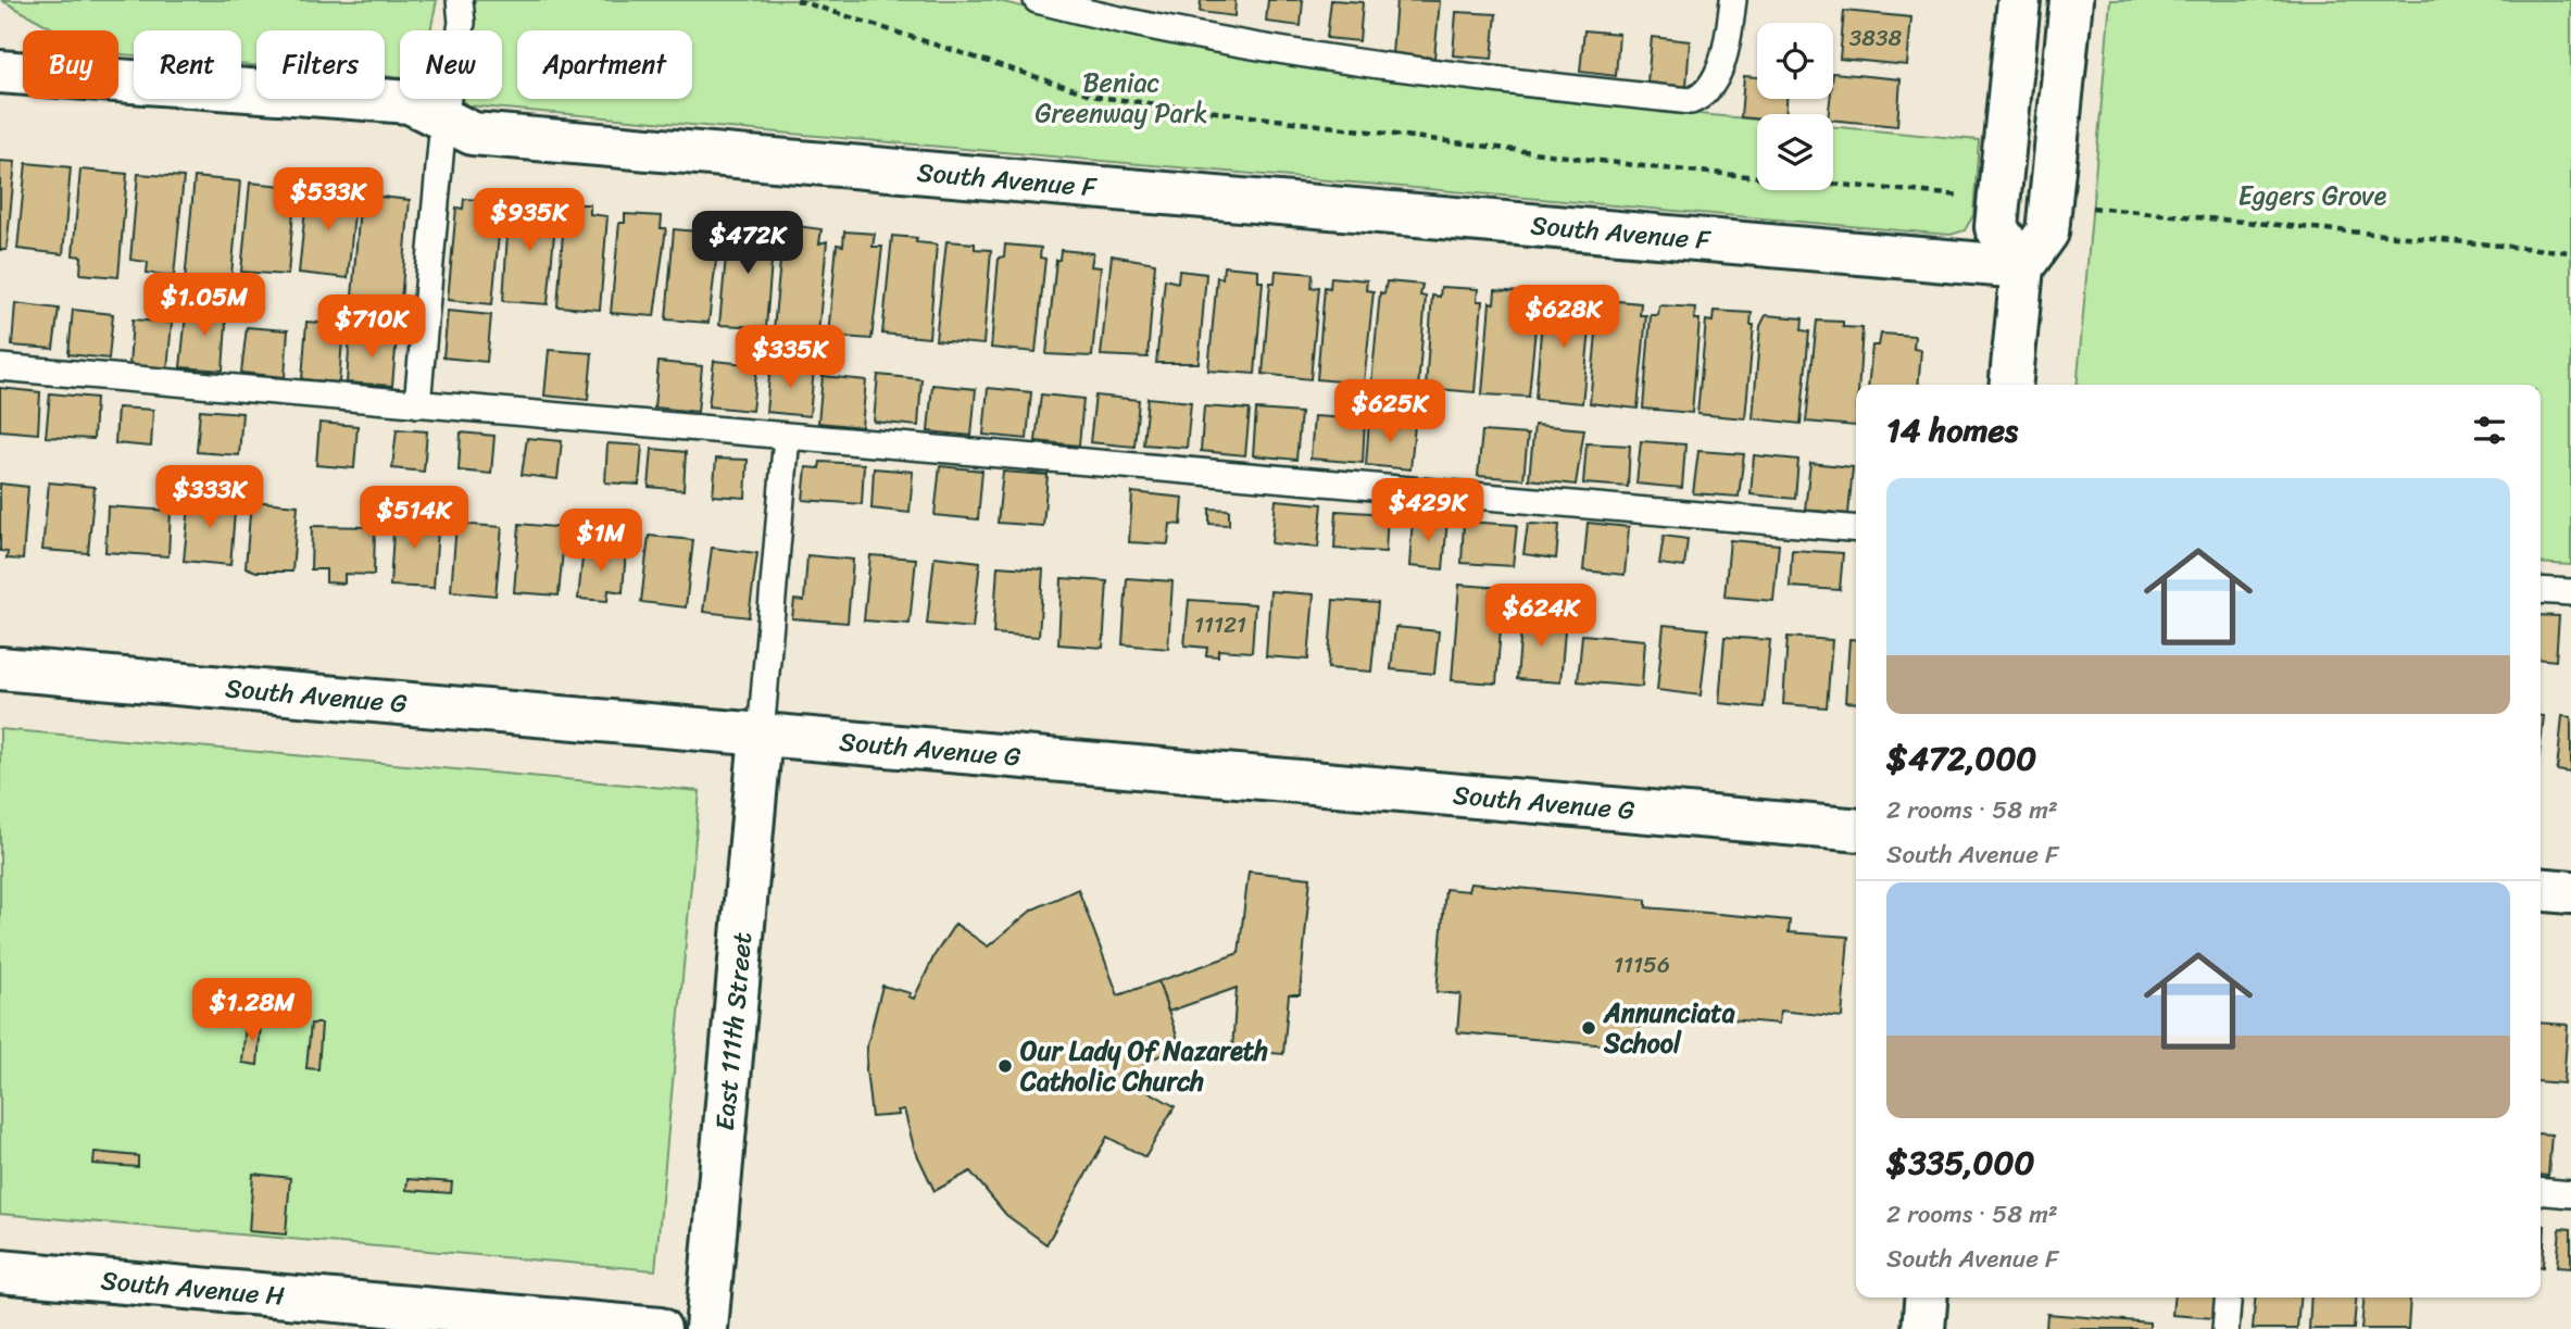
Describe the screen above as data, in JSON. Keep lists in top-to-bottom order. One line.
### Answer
{"streets":{"street":["South Avenue F","South Avenue G","East 111th Street","South Avenue H"]},"crossings":[["South Avenue G","East 111th Street"]],"parks":["Beniac Greenway Park","Eggers Grove"],"places":["Annunciata School","Our Lady Of Nazareth Catholic Church"],"house_numbers":["3838","11121","11156"],"page":{"chip":["Buy","Rent","Filters","New","Apartment"],"price":["$533K","$935K","$472K","$1.05M","$628K","$710K","$335K","$625K","$333K","$429K","$514K","$1M","$624K","$1.28M"],"heading":"14 homes","list":[{"name":"$472,000","note":"2 rooms · 58 m² · South Avenue F"},{"name":"$335,000","note":"2 rooms · 58 m² · South Avenue F"}]}}
